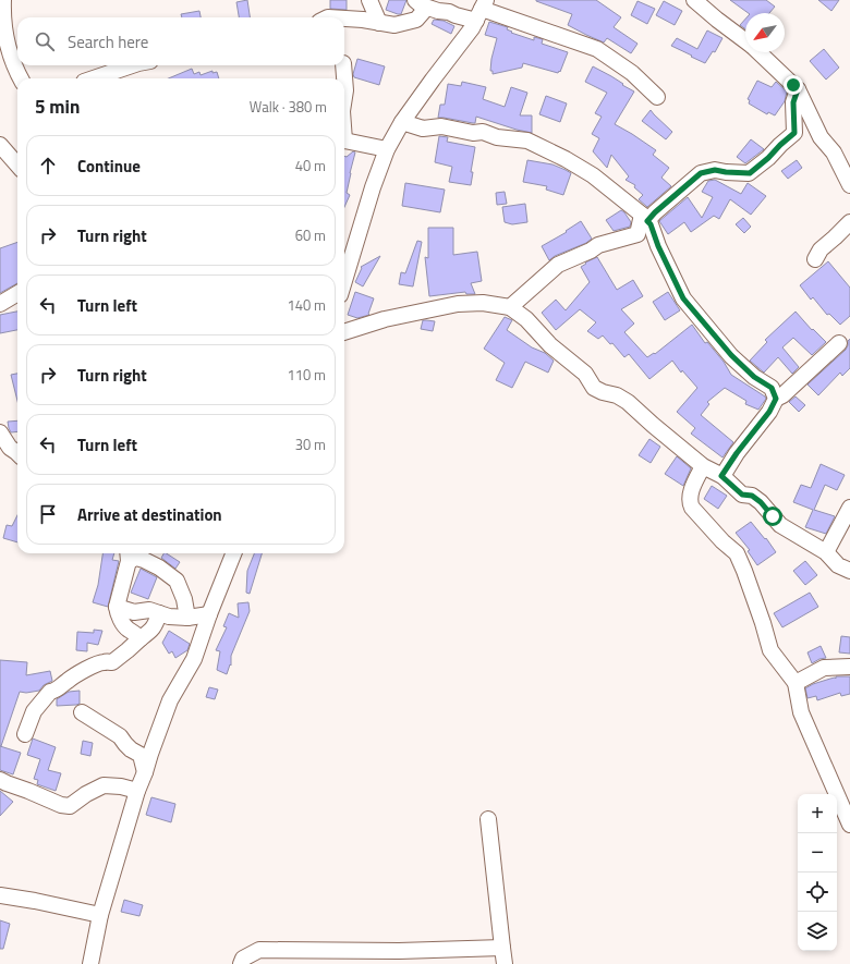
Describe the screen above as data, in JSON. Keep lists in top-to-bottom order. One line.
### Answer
{"north":"bottom left","page":{"search":"Search here","heading":["5 min","Walk · 380 m"],"list":[["Continue","40 m"],["Turn right","60 m"],["Turn left","140 m"],["Turn right","110 m"],["Turn left","30 m"],"Arrive at destination"],"map_buttons":["+","−"]}}
